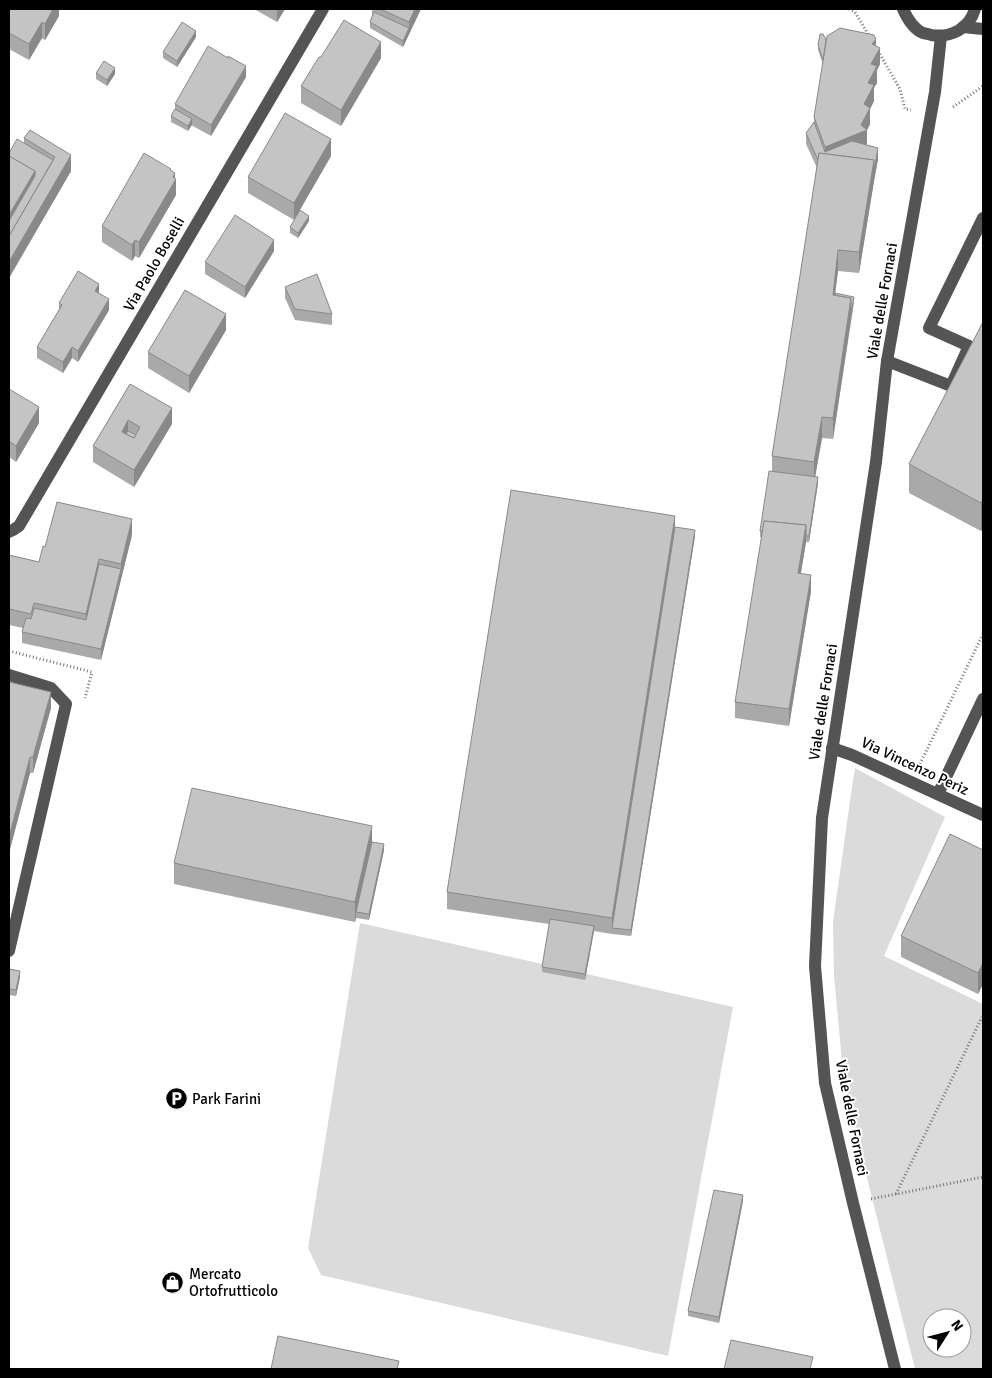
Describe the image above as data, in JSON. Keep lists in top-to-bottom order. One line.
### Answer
{"streets":{"street":["Via Paolo Boselli","Viale delle Fornaci","Via Vincenzo Periz"]},"crossings":[["Viale delle Fornaci","Via Vincenzo Periz"]],"places":{"parking":["Park Farini"],"shop":["Mercato Ortofrutticolo"]},"north":"top right"}
